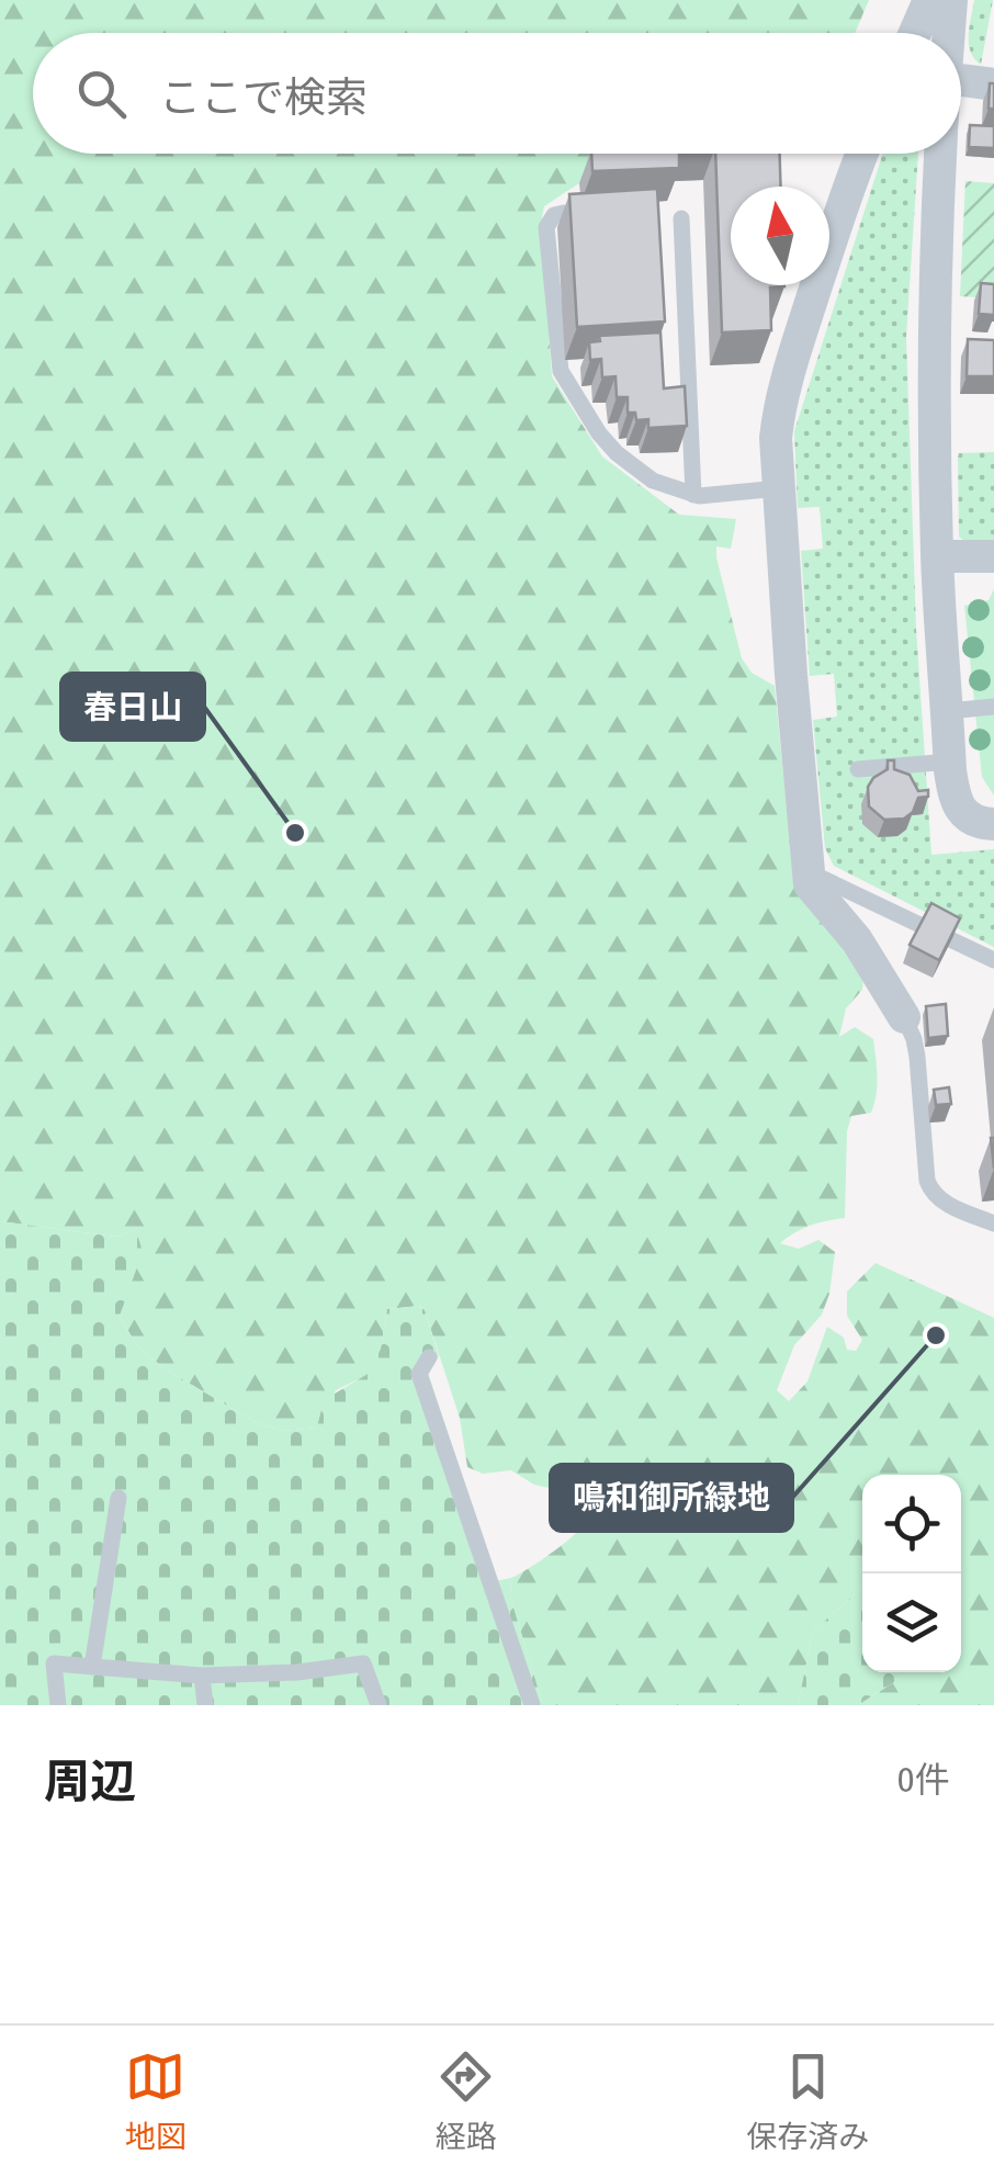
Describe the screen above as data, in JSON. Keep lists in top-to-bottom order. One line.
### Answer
{"places":["春日山","鳴和御所緑地"],"north":"top","page":{"search":"ここで検索","heading":["周辺","0件"],"nav":["地図","経路","保存済み"]}}
